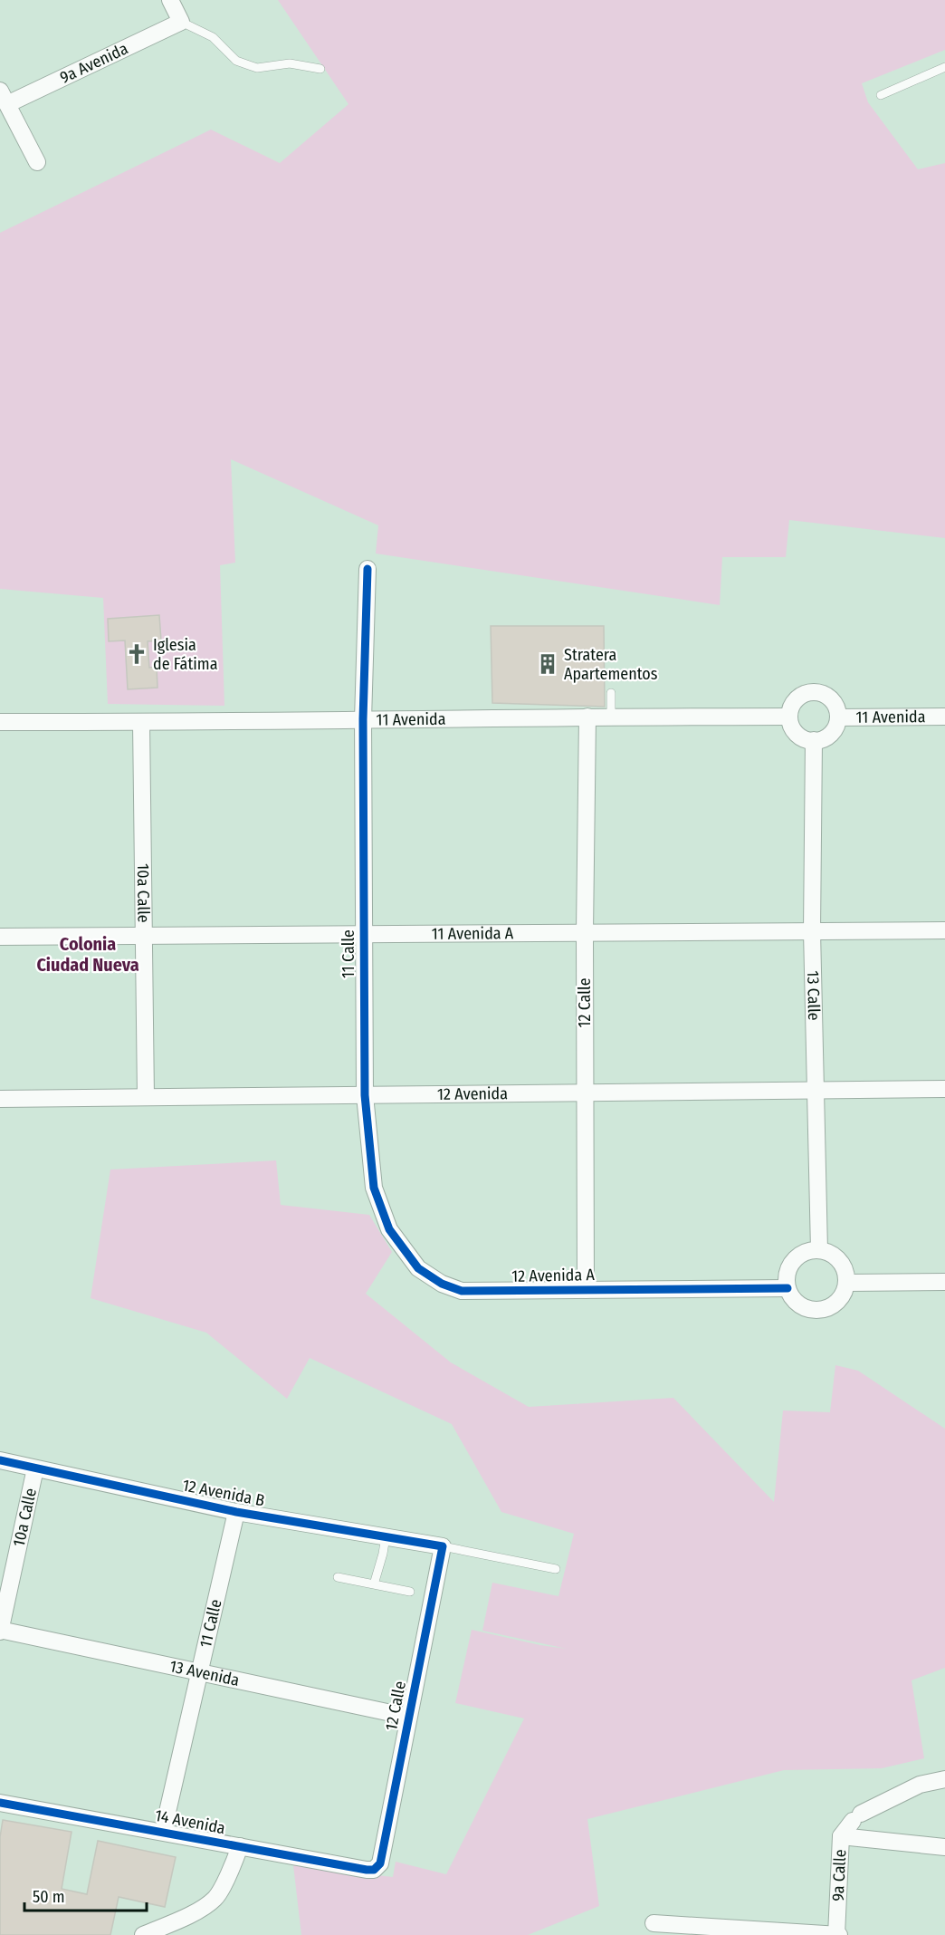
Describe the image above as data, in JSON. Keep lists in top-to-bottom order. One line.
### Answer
{"streets":{"street":["9a Avenida","11 Avenida","10a Calle","11 Avenida A","11 Calle","13 Calle","12 Calle","12 Avenida","12 Avenida A","12 Avenida B","13 Avenida","14 Avenida","9a Calle"]},"crossings":[["11 Avenida","10a Calle"],["11 Avenida","11 Calle"],["11 Avenida","13 Calle"],["11 Avenida","12 Calle"],["10a Calle","11 Avenida A"],["10a Calle","12 Avenida"],["10a Calle","12 Avenida B"],["10a Calle","13 Avenida"],["11 Avenida A","11 Calle"],["11 Avenida A","13 Calle"],["11 Avenida A","12 Calle"],["11 Calle","12 Avenida"],["11 Calle","12 Avenida A"],["11 Calle","12 Avenida B"],["11 Calle","13 Avenida"],["11 Calle","14 Avenida"],["13 Calle","12 Avenida"],["13 Calle","12 Avenida A"],["12 Calle","12 Avenida"],["12 Calle","12 Avenida A"],["12 Calle","12 Avenida B"],["12 Calle","13 Avenida"],["12 Calle","14 Avenida"]],"districts":["Colonia Ciudad Nueva"],"places":{"church":["Iglesia de Fátima"],"building":["Stratera Apartementos"]},"scale_bar":"50 m"}
